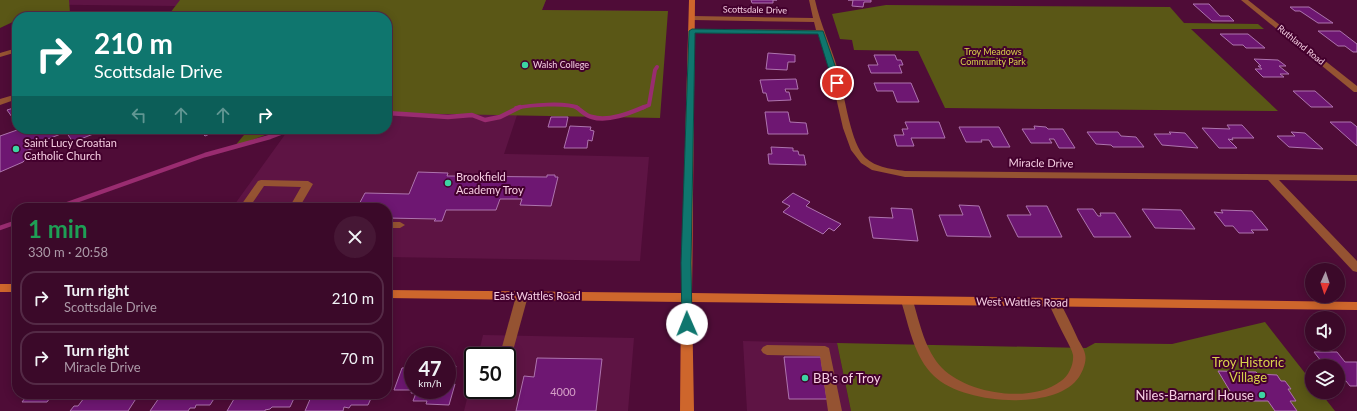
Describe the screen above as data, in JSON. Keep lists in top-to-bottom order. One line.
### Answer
{"streets":{"main road":["East Wattles Road","West Wattles Road"],"street":["Scottsdale Drive","Ruthland Road","Miracle Drive"]},"crossings":[["Scottsdale Drive","Miracle Drive"],["East Wattles Road","West Wattles Road"]],"parks":["Troy Meadows Community Park","Troy Historic Village"],"places":["Walsh College","Saint Lucy Croatian Catholic Church","Brookfield Academy Troy","BB's of Troy","Niles-Barnard House"],"house_numbers":["4000"],"north":"bottom","page":{"turn":["210 m","Scottsdale Drive"],"heading":["1 min","330 m · 20:58"],"list":[{"name":"Turn right","note":"Scottsdale Drive","value":"210 m"},{"name":"Turn right","note":"Miracle Drive","value":"70 m"}],"speed":"47 km/h","limit":"50"}}
